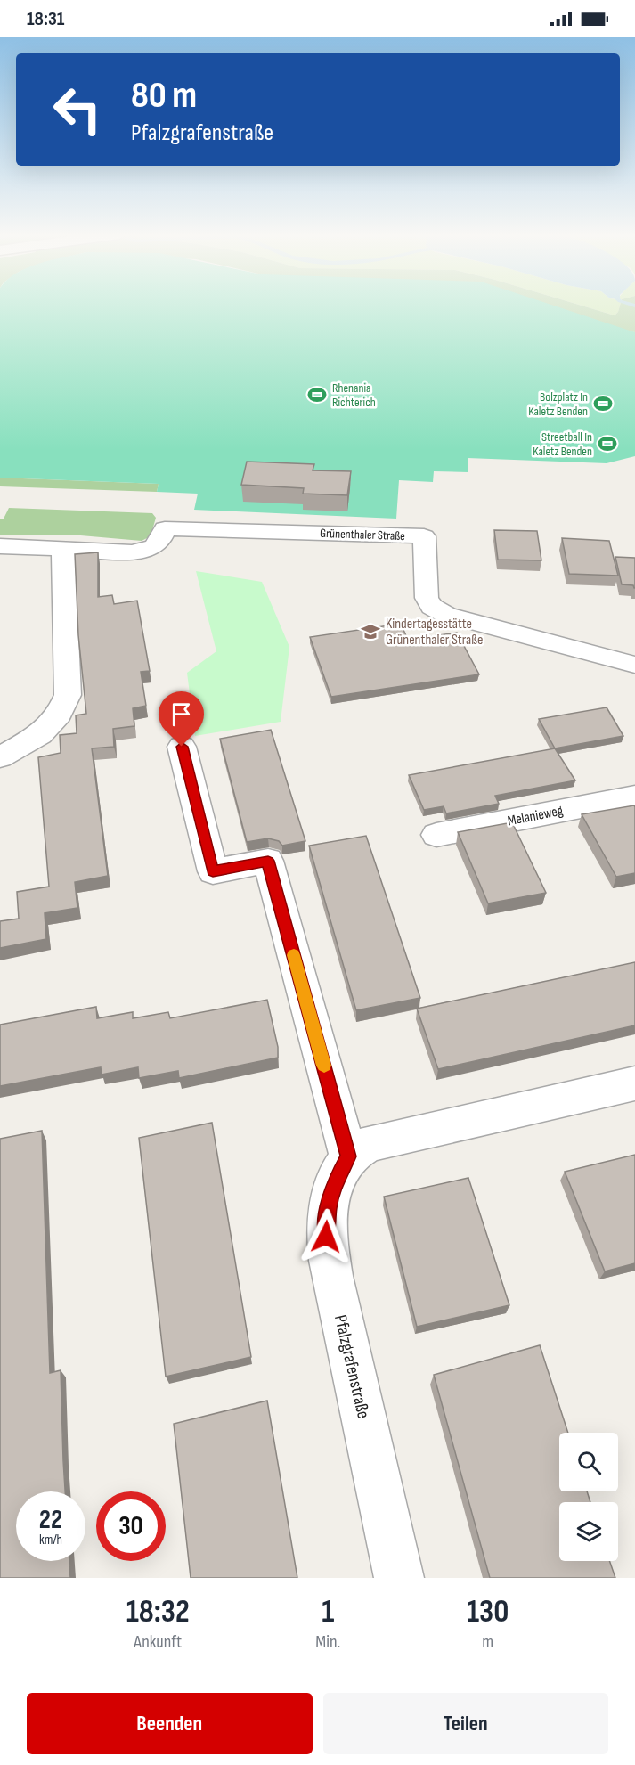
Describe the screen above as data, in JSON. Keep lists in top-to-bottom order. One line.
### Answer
{"streets":{"street":["Grünenthaler Straße","Melanieweg","Pfalzgrafenstraße"]},"places":{"sports":["Rhenania Richterich","Bolzplatz In Kaletz Benden","Streetball In Kaletz Benden"],"school or university":["Kindertagesstätte Grünenthaler Straße"]},"page":{"status":"18:31","turn":["80 m","Pfalzgrafenstraße"],"speed":"22 km/h","limit":"30","eta":["18:32","Ankunft","1","Min.","130","m"],"buttons":["Beenden","Teilen"]}}
